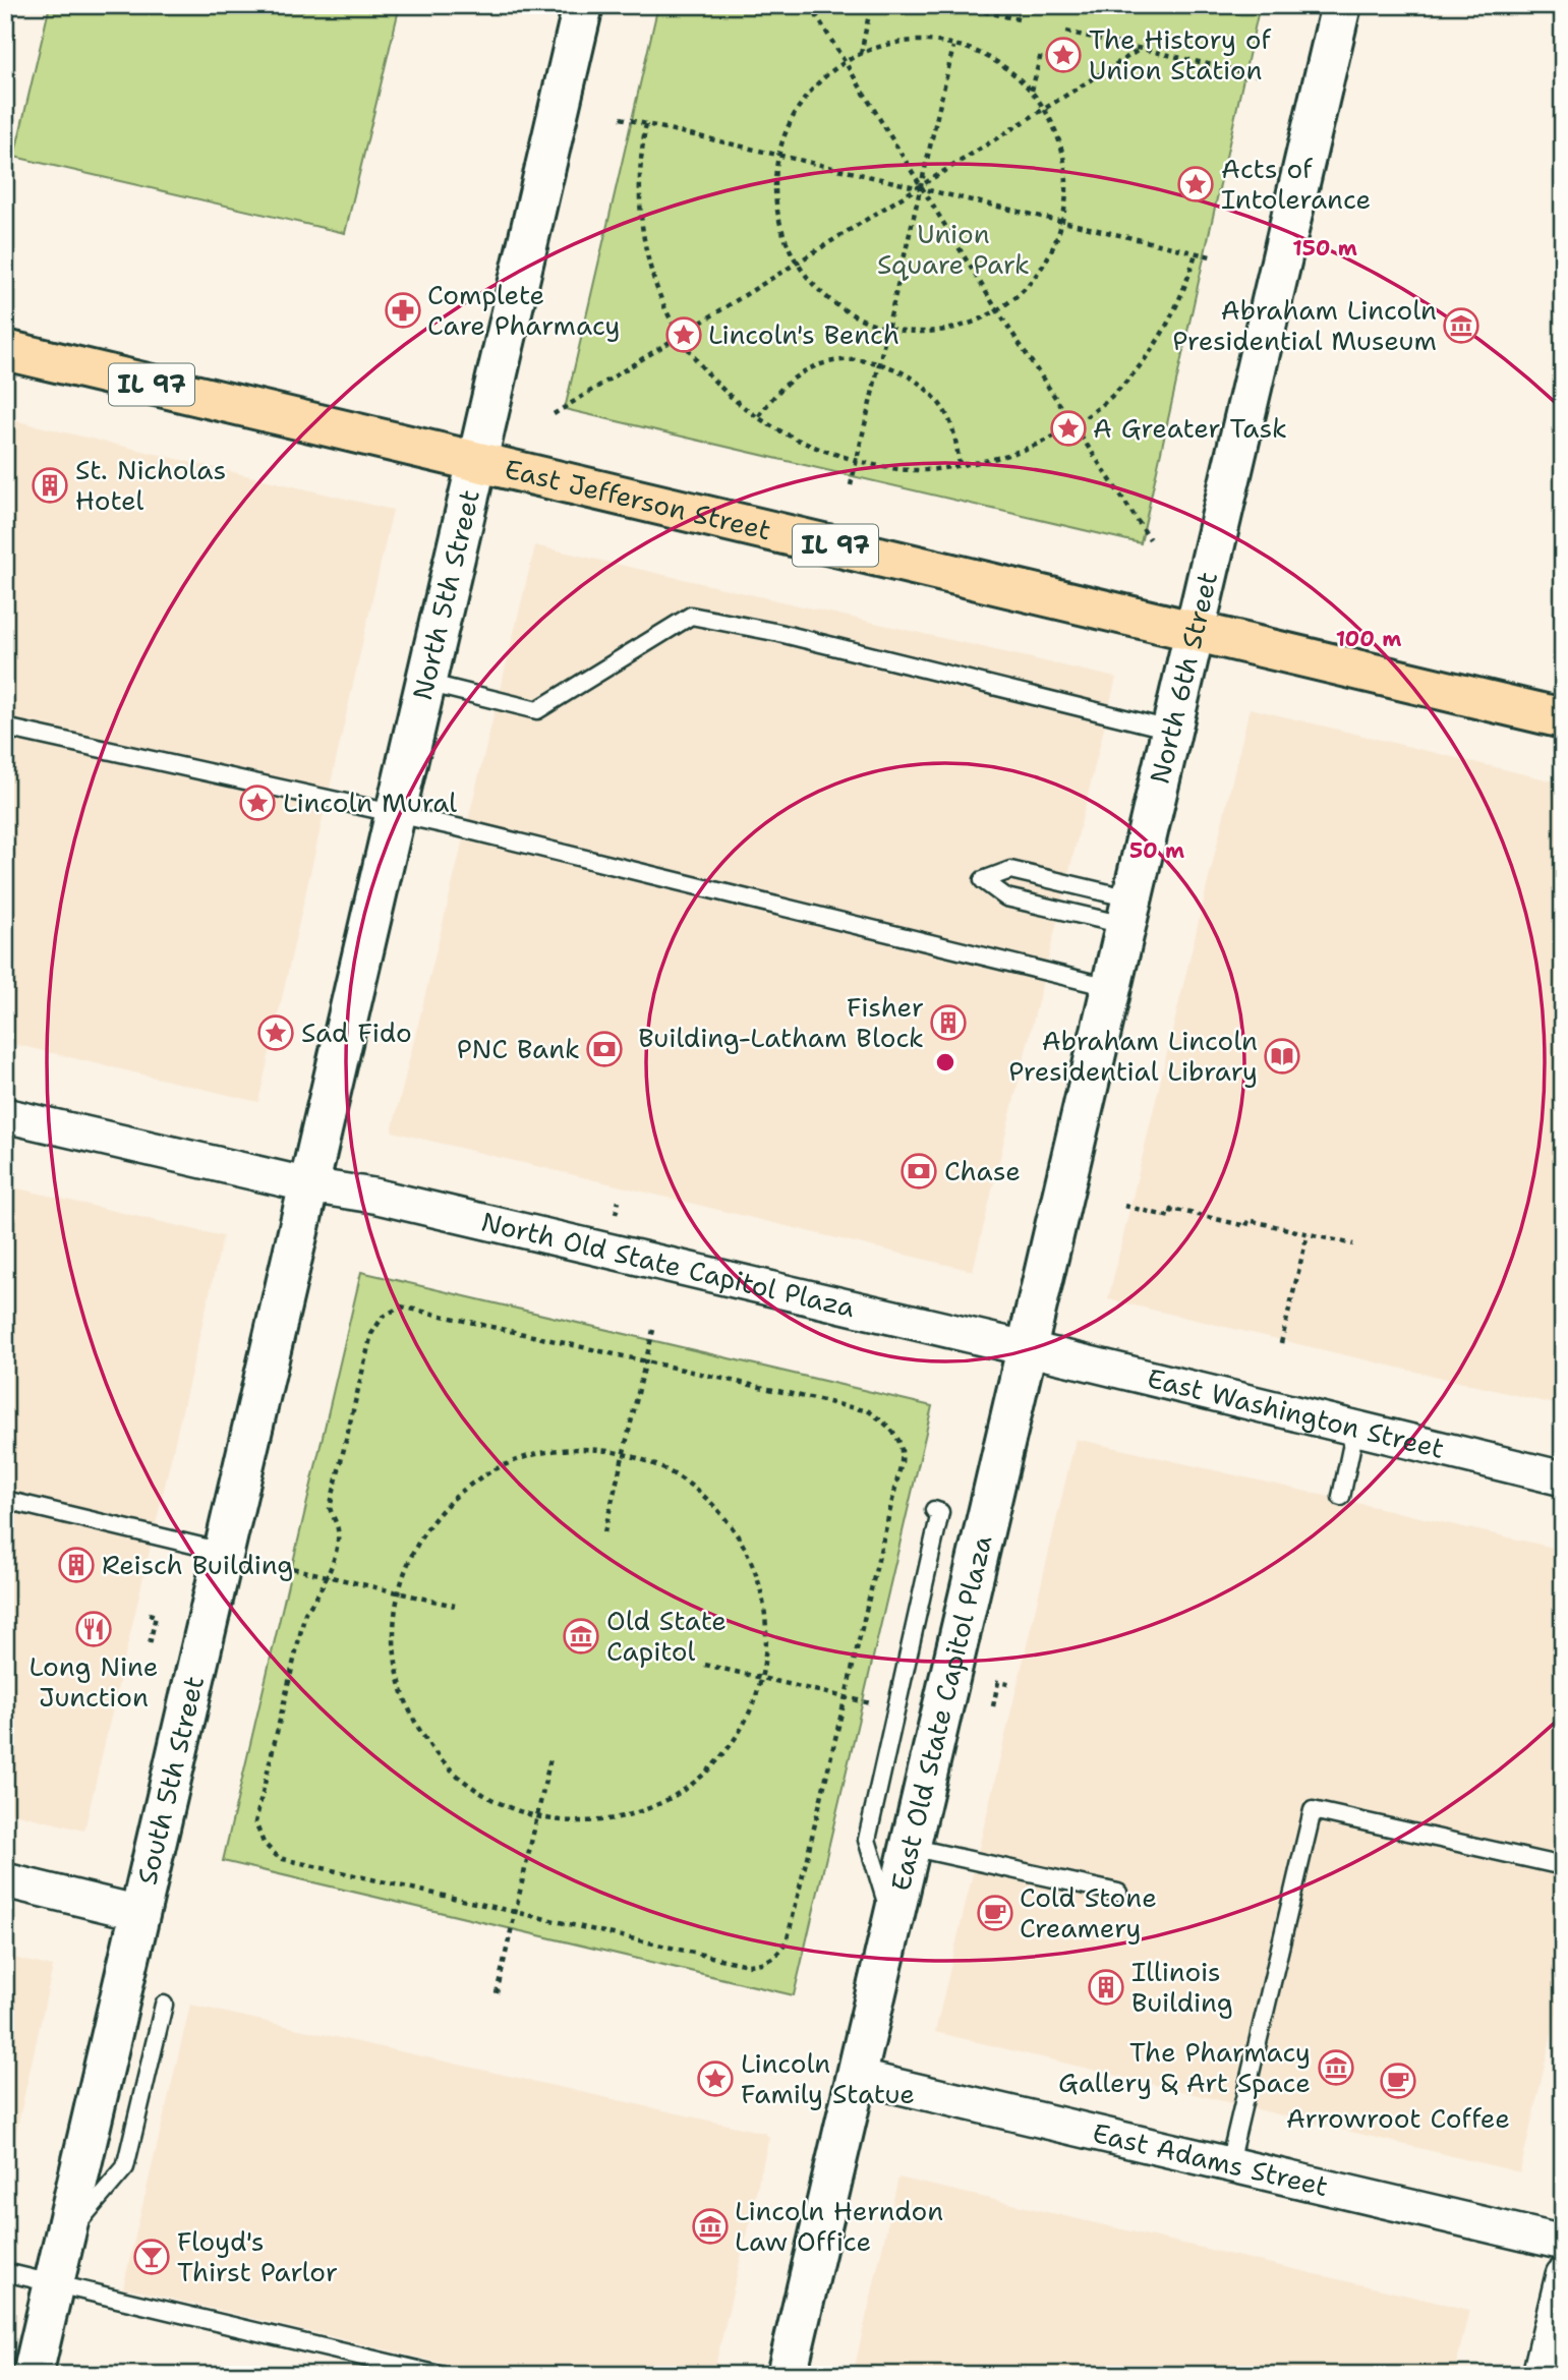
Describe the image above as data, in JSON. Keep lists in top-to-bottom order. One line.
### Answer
{"streets":{"main road":["IL 97","East Jefferson Street","North 5th Street","North 6th Street","East Old State Capitol Plaza","South 5th Street"],"street":["North Old State Capitol Plaza","East Washington Street","East Adams Street"]},"crossings":[["East Jefferson Street","North 5th Street"],["East Jefferson Street","North 6th Street"],["North 5th Street","North Old State Capitol Plaza"],["North 5th Street","South 5th Street"],["North 6th Street","North Old State Capitol Plaza"],["North 6th Street","East Washington Street"],["North 6th Street","East Old State Capitol Plaza"],["North Old State Capitol Plaza","East Washington Street"],["North Old State Capitol Plaza","East Old State Capitol Plaza"],["North Old State Capitol Plaza","South 5th Street"],["East Washington Street","East Old State Capitol Plaza"],["East Old State Capitol Plaza","East Adams Street"]],"parks":["Union Square Park"],"places":{"place":["The History of Union Station","Acts of Intolerance","Lincoln's Bench","A Greater Task","Lincoln Mural","Sad Fido","Lincoln Family Statue"],"pharmacy":["Complete Care Pharmacy"],"museum":["Abraham Lincoln Presidential Museum","Old State Capitol","The Pharmacy Gallery & Art Space","Lincoln Herndon Law Office"],"building":["St. Nicholas Hotel","Fisher Building-Latham Block","Reisch Building","Illinois Building"],"bank":["PNC Bank","Chase"],"library":["Abraham Lincoln Presidential Library"],"restaurant":["Long Nine Junction"],"cafe":["Cold Stone Creamery","Arrowroot Coffee"],"bar":["Floyd's Thirst Parlor"]},"rings":["150 m","100 m","50 m"]}
